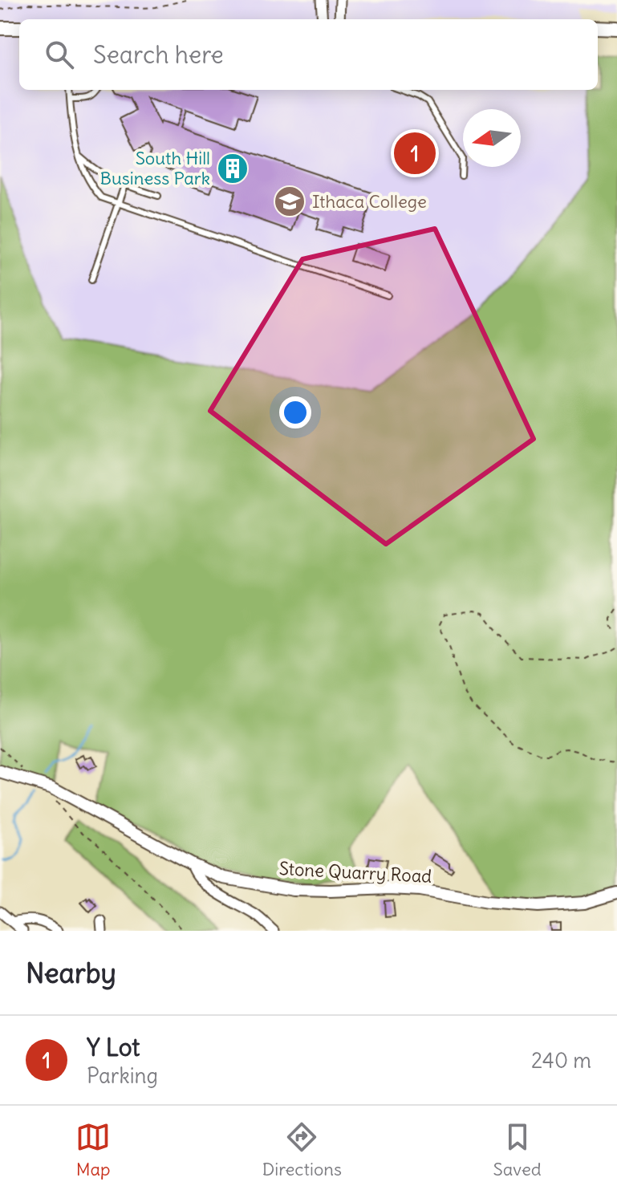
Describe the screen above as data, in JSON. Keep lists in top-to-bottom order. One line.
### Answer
{"streets":{"street":["Stone Quarry Road"]},"places":{"building":["South Hill Business Park"],"school or university":["Ithaca College"]},"north":"left","page":{"search":"Search here","pins":"1","heading":"Nearby","list":[{"mark":"1","name":"Y Lot","note":"Parking","value":"240 m"}],"nav":["Map","Directions","Saved"]}}
